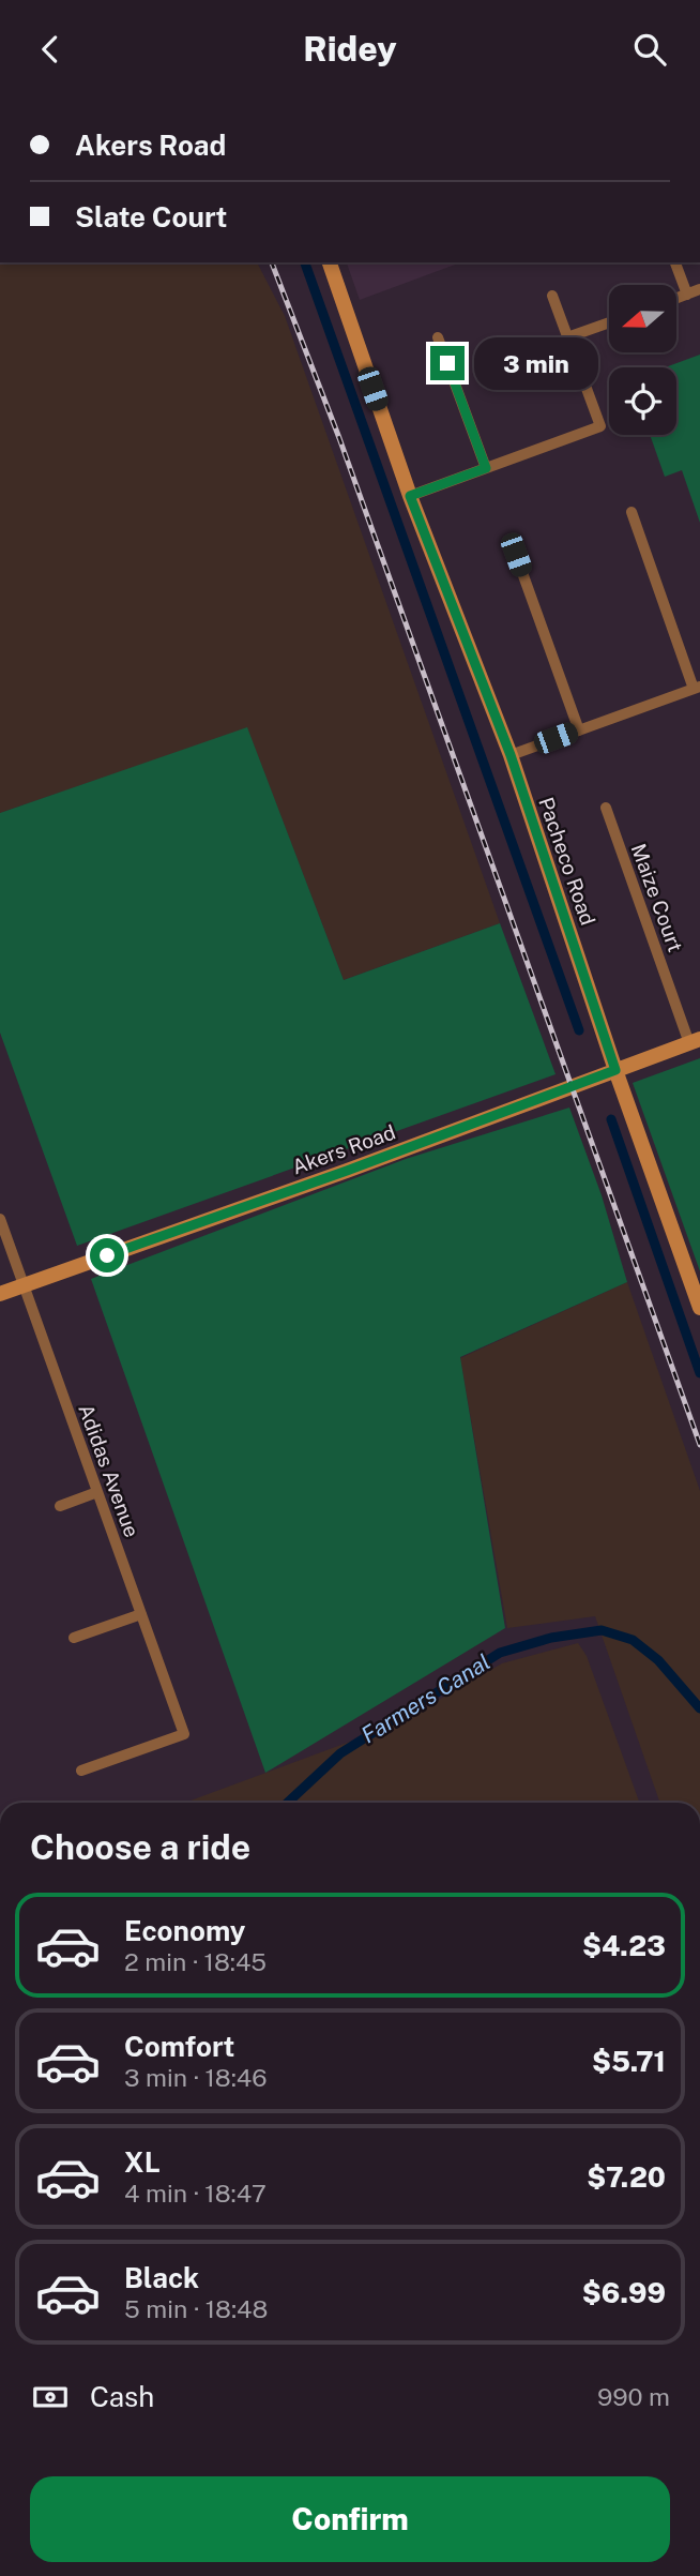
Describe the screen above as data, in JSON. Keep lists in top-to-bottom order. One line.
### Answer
{"streets":{"street":["Pacheco Road","Maize Court","Akers Road","Adidas Avenue"]},"crossings":[["Pacheco Road","Akers Road"],["Maize Court","Akers Road"],["Akers Road","Adidas Avenue"]],"water":["Farmers Canal"],"north":"left","page":{"header":"Ridey","banner":["Akers Road","Slate Court"],"bubble":"3 min","heading":"Choose a ride","list":[{"name":"Economy","note":"2 min · 18:45","value":"$4.23"},{"name":"Comfort","note":"3 min · 18:46","value":"$5.71"},{"name":"XL","note":"4 min · 18:47","value":"$7.20"},{"name":"Black","note":"5 min · 18:48","value":"$6.99"}],"pay":["Cash","990 m"],"buttons":"Confirm"}}
